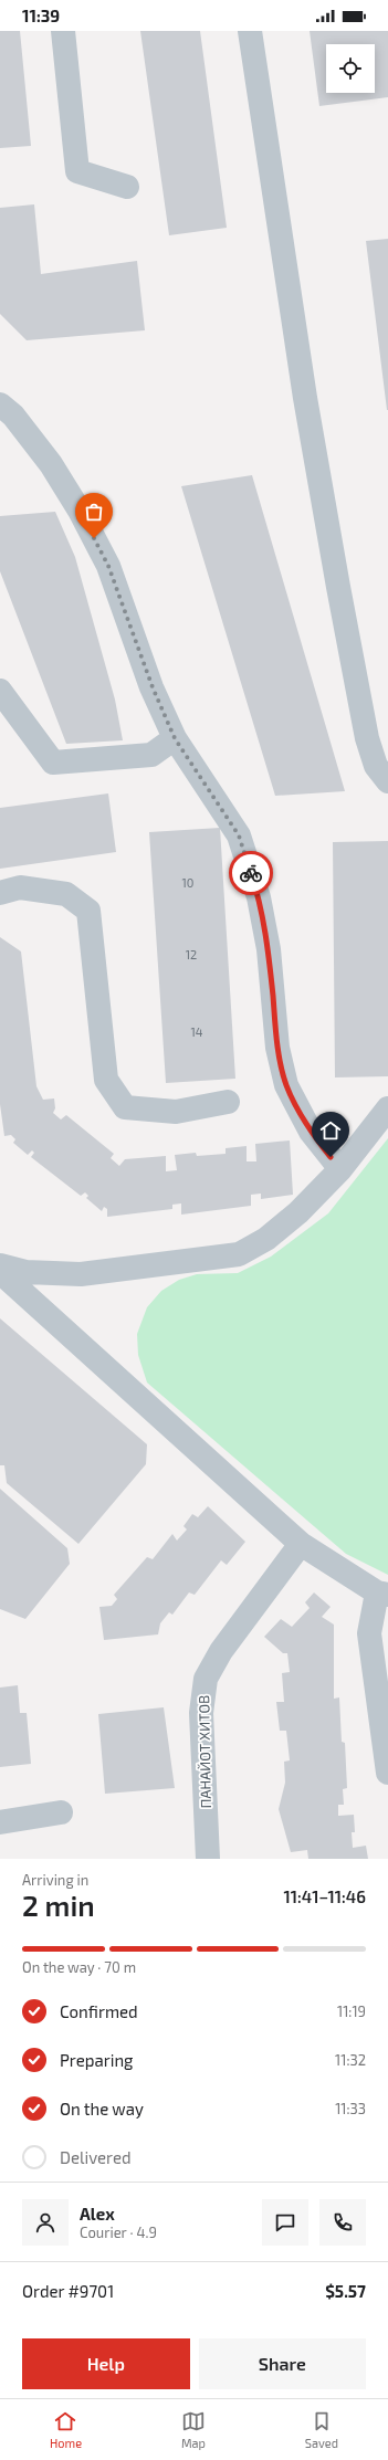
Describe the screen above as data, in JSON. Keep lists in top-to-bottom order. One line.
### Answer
{"streets":{"street":["ПАНАЙОТ ХИТОВ"]},"house_numbers":["10","12","14"],"page":{"status":"11:39","heading":["2 min","Arriving in","11:41–11:46"],"panel":["Alex","Courier · 4.9","Order #9701","$5.57"],"bar":"On the way · 70 m","list":[["Confirmed","11:19"],["Preparing","11:32"],["On the way","11:33"],"Delivered"],"buttons":["Help","Share"],"tabs":["Home","Map","Saved"]}}
